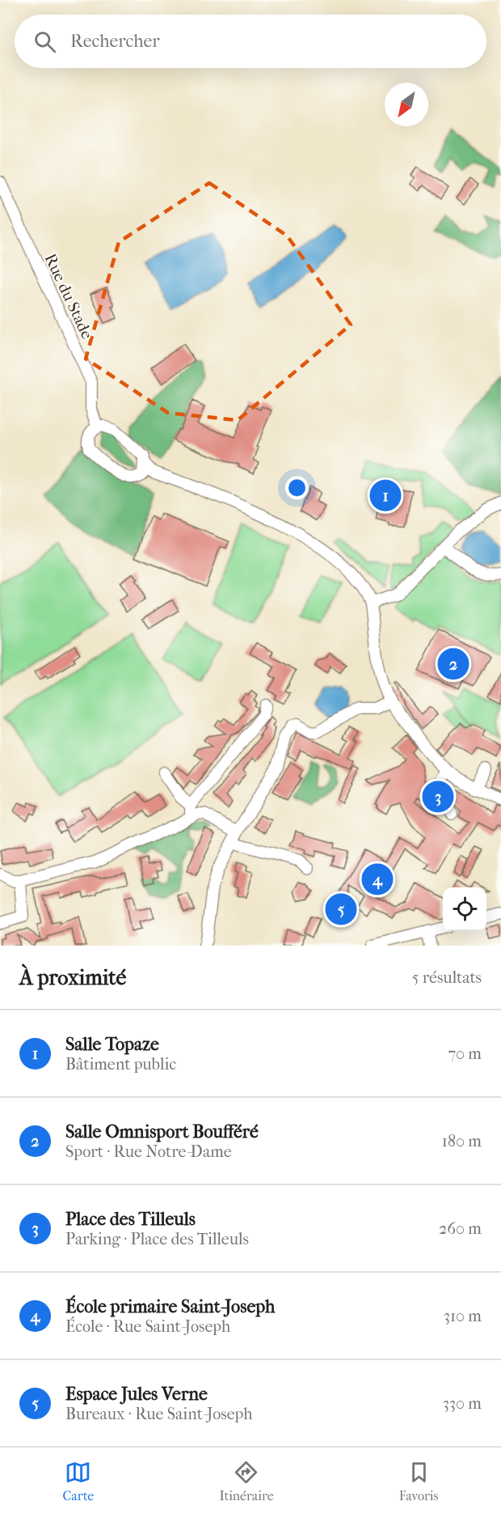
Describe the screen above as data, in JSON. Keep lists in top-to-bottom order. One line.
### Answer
{"streets":{"street":["Rue du Stade"]},"north":"bottom left","page":{"search":"Rechercher","pins":["1","2","3","4","5"],"heading":["À proximité","5 résultats"],"list":[{"mark":"1","name":"Salle Topaze","note":"Bâtiment public","value":"70 m"},{"mark":"2","name":"Salle Omnisport Boufféré","note":"Sport · Rue Notre-Dame","value":"180 m"},{"mark":"3","name":"Place des Tilleuls","note":"Parking · Place des Tilleuls","value":"260 m"},{"mark":"4","name":"École primaire Saint-Joseph","note":"École · Rue Saint-Joseph","value":"310 m"},{"mark":"5","name":"Espace Jules Verne","note":"Bureaux · Rue Saint-Joseph","value":"330 m"}],"nav":["Carte","Itinéraire","Favoris"]}}
